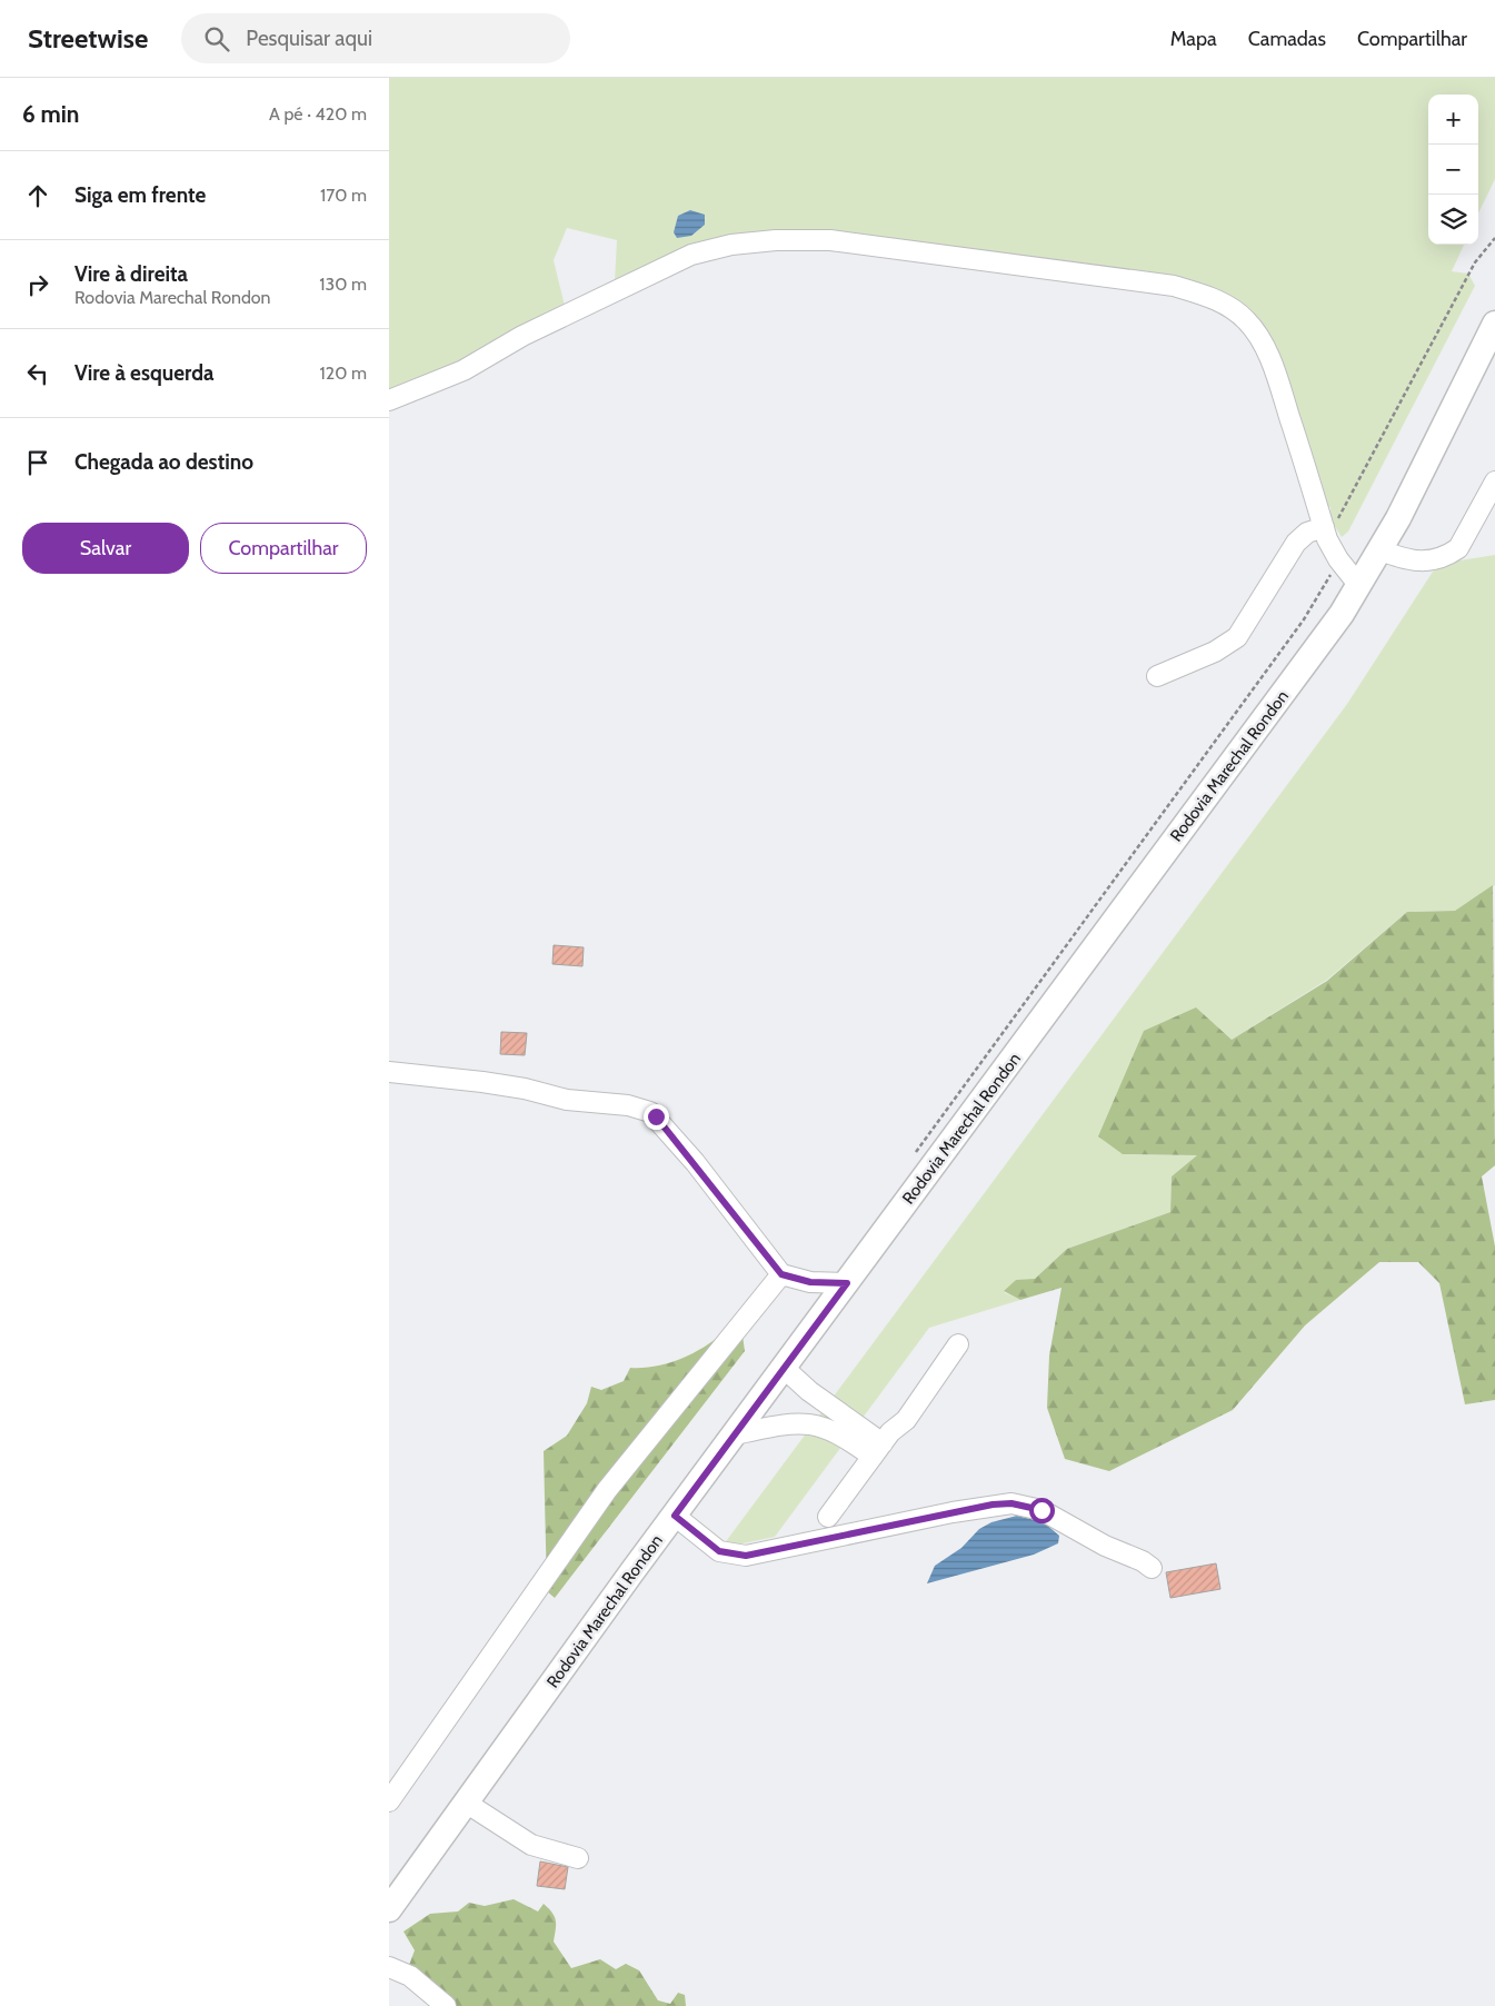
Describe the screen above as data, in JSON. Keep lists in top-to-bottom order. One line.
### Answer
{"streets":{"main road":["Rodovia Marechal Rondon"]},"page":{"header":"Streetwise","search":"Pesquisar aqui","nav":["Mapa","Camadas","Compartilhar"],"heading":["6 min","A pé · 420 m"],"map_buttons":["+","−"],"list":[["Siga em frente","170 m"],["Vire à direita","Rodovia Marechal Rondon","130 m"],["Vire à esquerda","120 m"],"Chegada ao destino"],"buttons":["Salvar","Compartilhar"]}}
